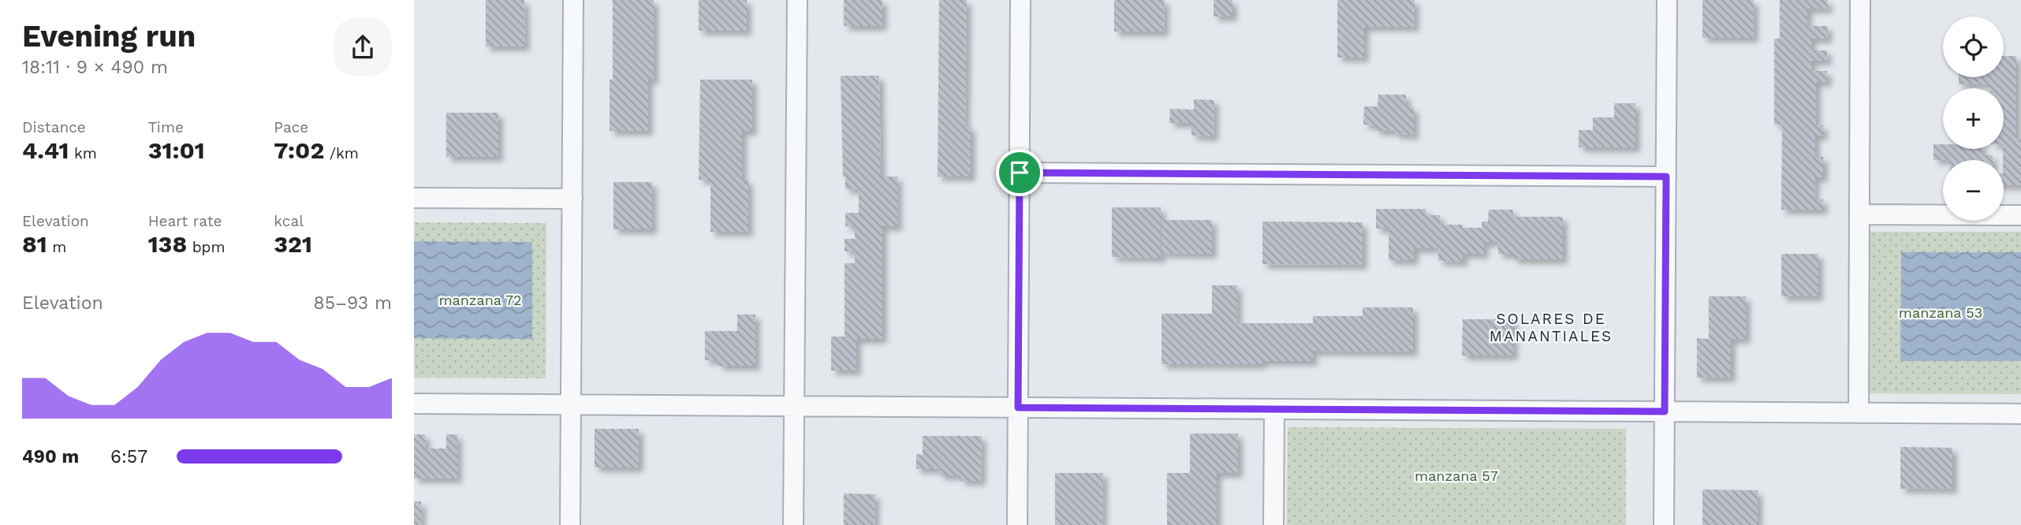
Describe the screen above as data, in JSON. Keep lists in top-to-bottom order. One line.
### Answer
{"districts":["SOLARES DE MANANTIALES"],"parks":["manzana 72","manzana 53","manzana 57"],"page":{"heading":["Evening run","18:11 · 9 × 490 m"],"map_buttons":["+","−"],"stats":[["Distance","4.41 km"],["Time","31:01"],["Pace","7:02 /km"],["Elevation","81 m"],["Heart rate","138 bpm"],["kcal","321"]],"chart":["Elevation","85–93 m"],"list":[{"name":"490 m","note":"6:57"}]}}
